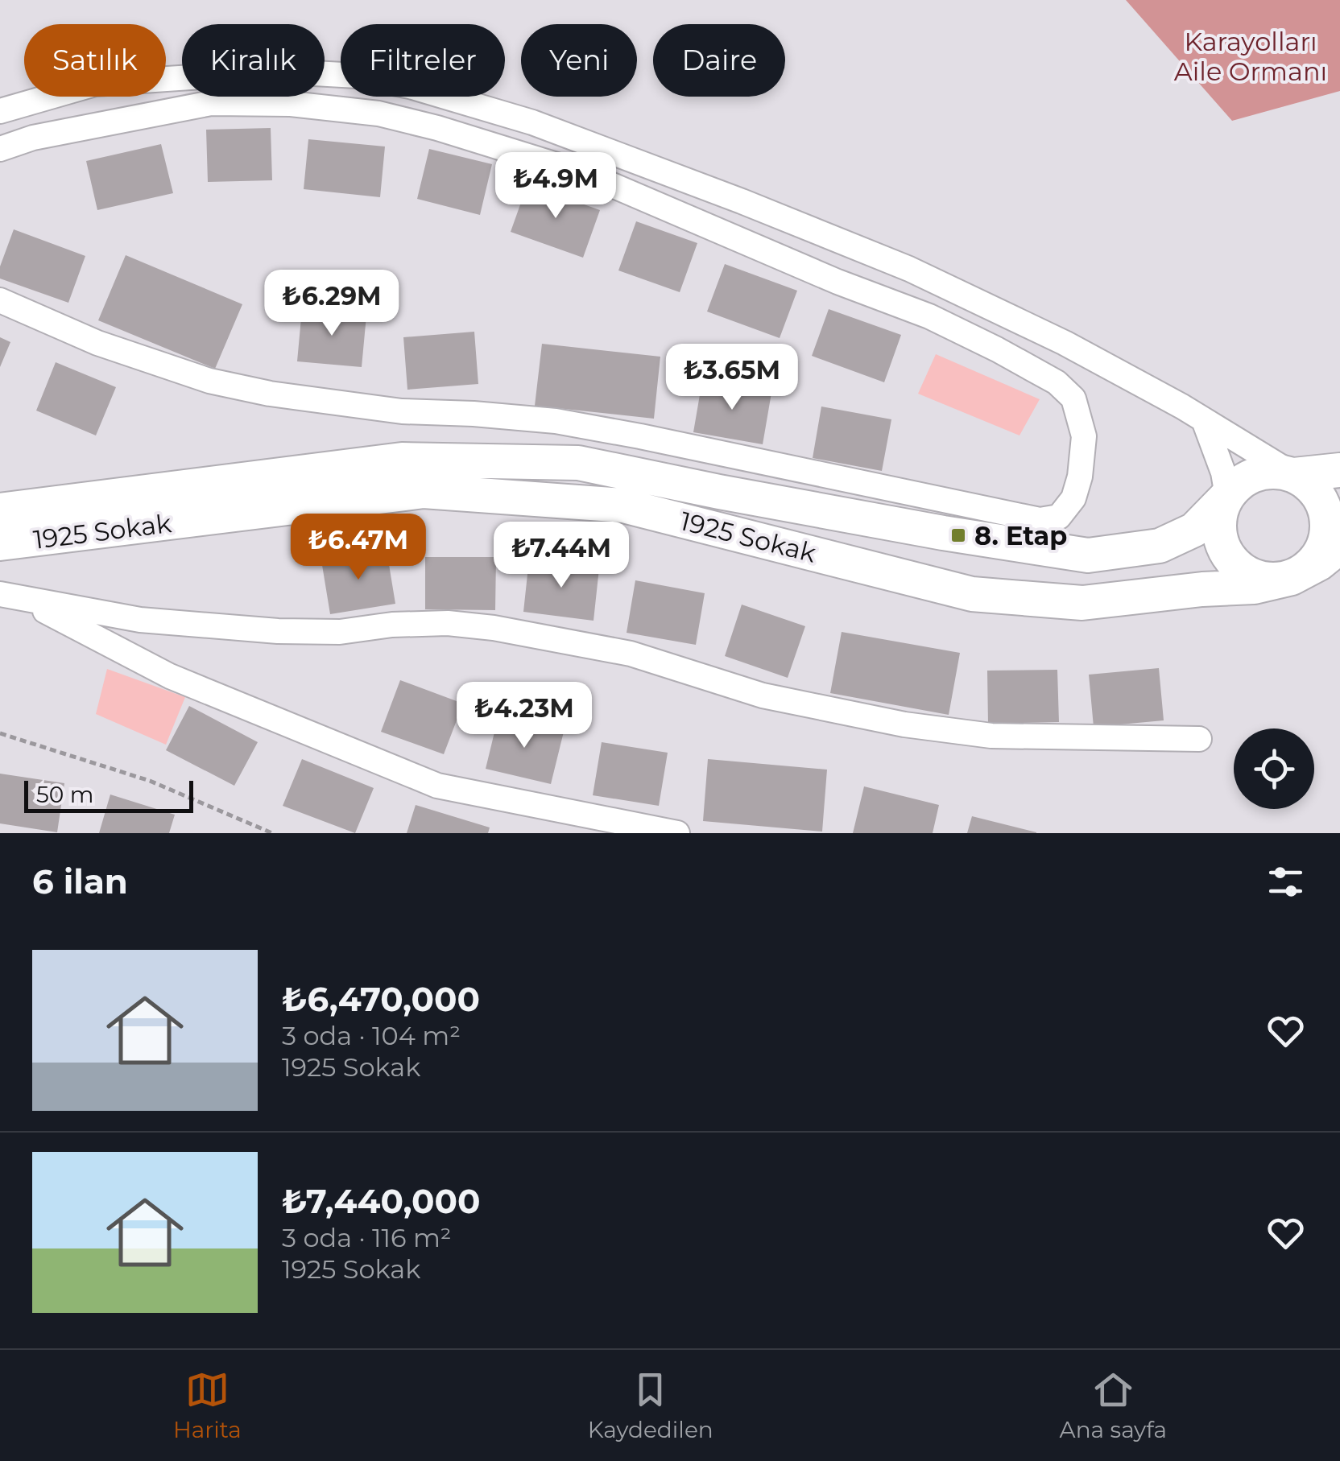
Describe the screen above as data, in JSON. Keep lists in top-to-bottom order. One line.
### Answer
{"streets":{"main road":["1925 Sokak"]},"parks":["Karayolları Aile Ormanı"],"places":{"transit":["8. Etap"]},"scale_bar":"50 m","page":{"chip":["Satılık","Kiralık","Filtreler","Yeni","Daire"],"price":["₺4.9M","₺6.29M","₺3.65M","₺6.47M","₺7.44M","₺4.23M"],"scale":"50 m","heading":"6 ilan","list":[{"name":"₺6,470,000","note":"3 oda · 104 m² · 1925 Sokak"},{"name":"₺7,440,000","note":"3 oda · 116 m² · 1925 Sokak"}],"tabs":["Harita","Kaydedilen","Ana sayfa"]}}
